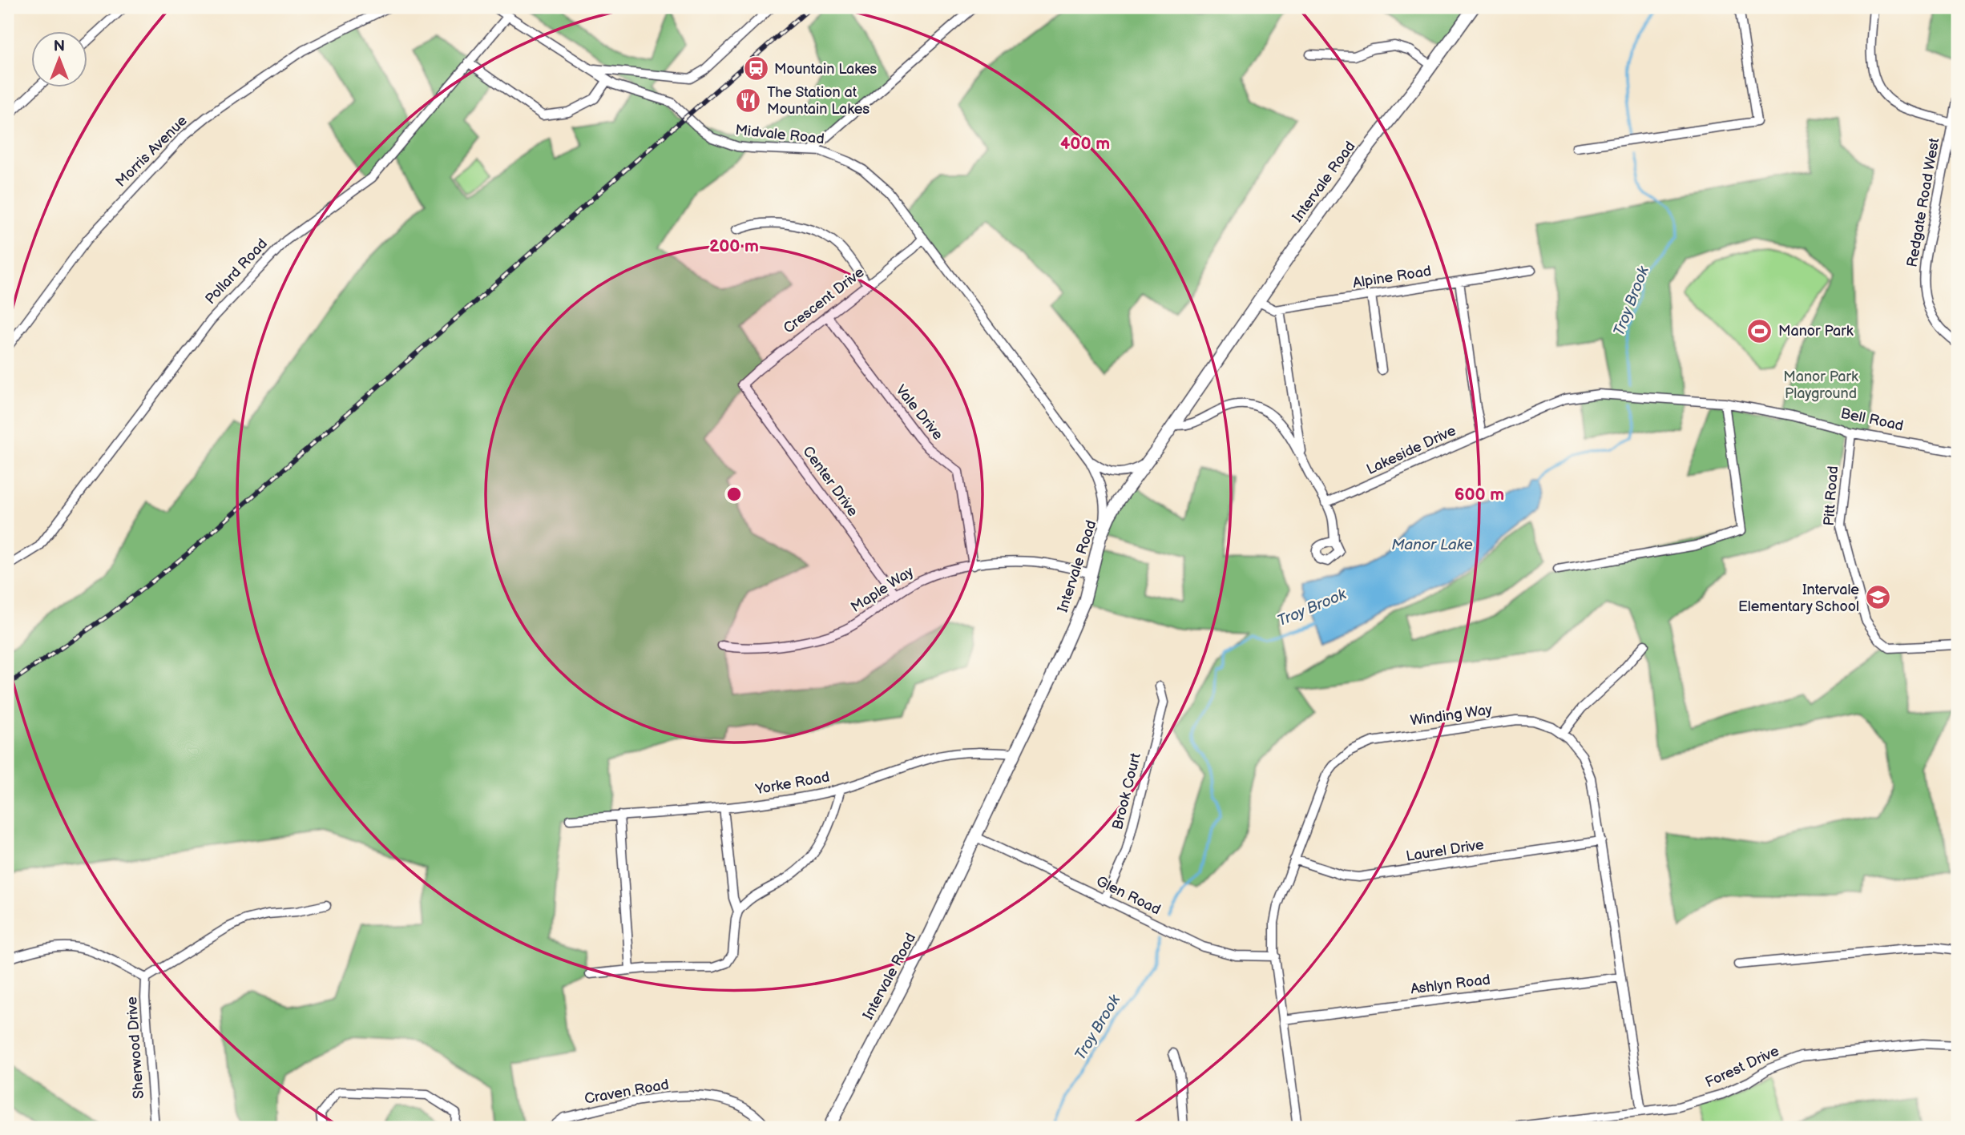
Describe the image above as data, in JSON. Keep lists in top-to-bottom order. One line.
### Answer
{"streets":{"street":["Midvale Road","Morris Avenue","Intervale Road","Redgate Road West","Pollard Road","Alpine Road","Crescent Drive","Vale Drive","Bell Road","Lakeside Drive","Center Drive","Pitt Road","Maple Way","Winding Way","Yorke Road","Brook Court","Laurel Drive","Glen Road","Ashlyn Road","Sherwood Drive","Forest Drive","Craven Road"]},"crossings":[["Midvale Road","Intervale Road"],["Midvale Road","Pollard Road"],["Midvale Road","Crescent Drive"],["Intervale Road","Alpine Road"],["Intervale Road","Maple Way"],["Intervale Road","Yorke Road"],["Intervale Road","Glen Road"],["Crescent Drive","Vale Drive"],["Crescent Drive","Center Drive"],["Vale Drive","Maple Way"],["Bell Road","Lakeside Drive"],["Bell Road","Pitt Road"],["Center Drive","Maple Way"],["Winding Way","Laurel Drive"],["Winding Way","Glen Road"],["Winding Way","Ashlyn Road"],["Winding Way","Forest Drive"],["Brook Court","Glen Road"]],"water":["Troy Brook","Manor Lake"],"parks":["Manor Park Playground"],"places":{"station":["Mountain Lakes"],"restaurant":["The Station at Mountain Lakes"],"sports":["Manor Park"],"school or university":["Intervale Elementary School"]},"north":"top","rings":["400 m","200 m","600 m"]}
